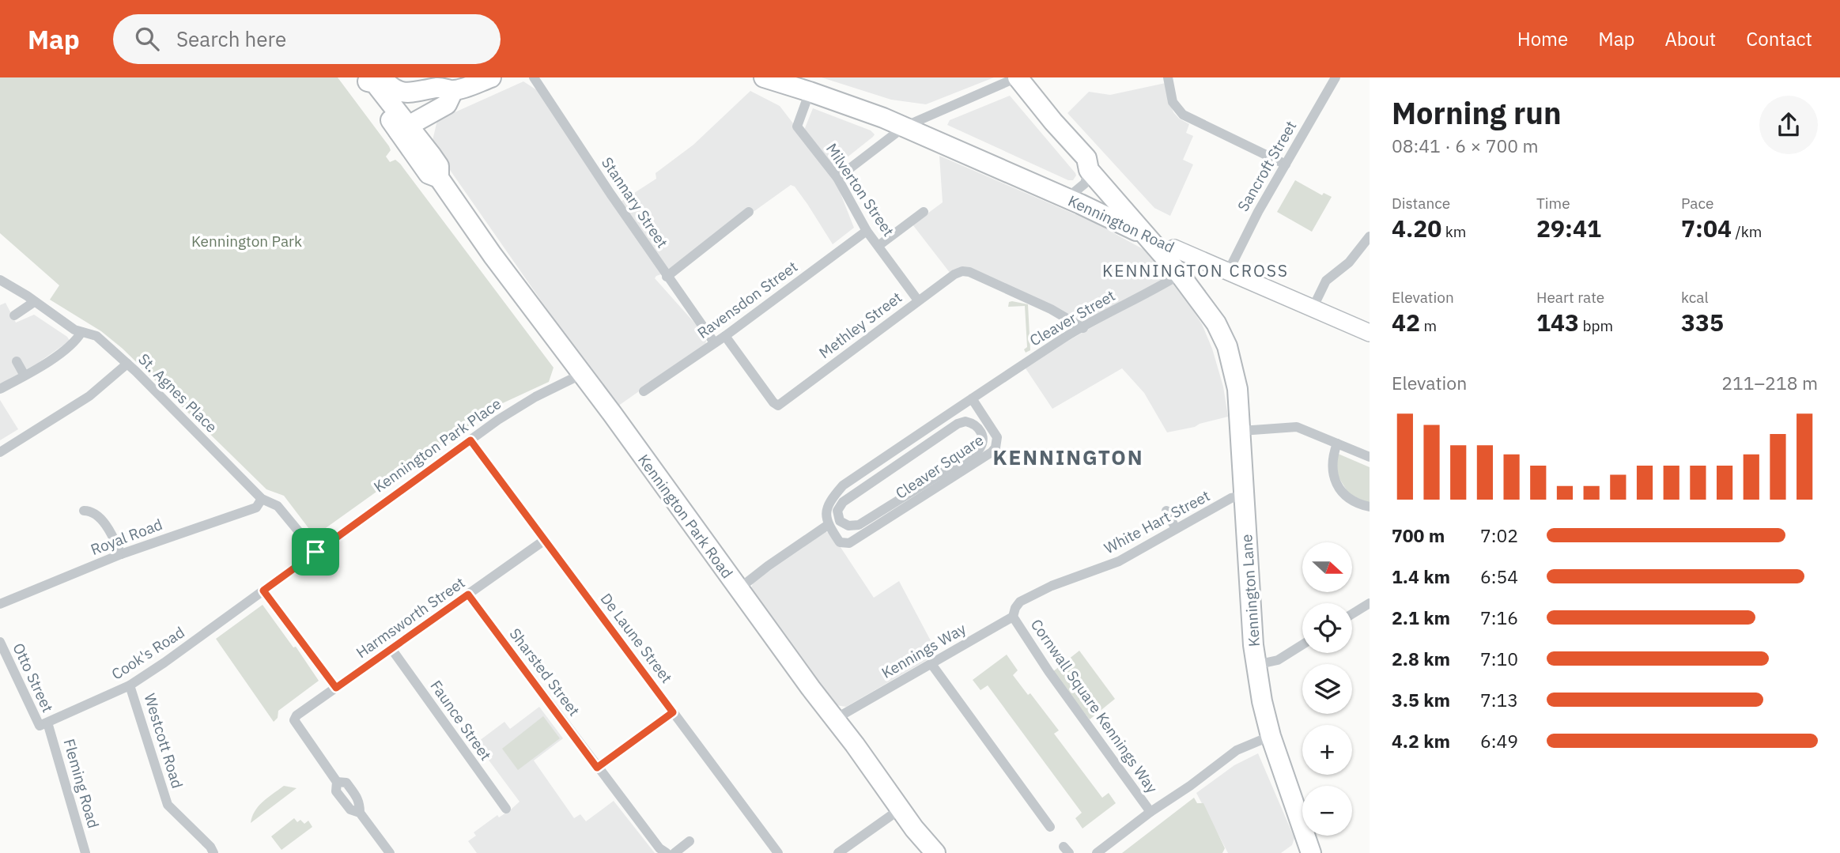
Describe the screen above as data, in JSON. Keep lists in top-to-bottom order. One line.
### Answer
{"streets":{"highway":["Kennington Road","Kennington Park Road","Kennington Lane"],"street":["Sancroft Street","Milverton Street","Stannary Street","Ravensdon Street","Cleaver Street","Methley Street","St. Agnes Place","Kennington Park Place","Cleaver Square","White Hart Street","Royal Road","Harmsworth Street","De Laune Street","Kennings Way","Cook's Road","Sharsted Street","Otto Street","Cornwall Square Kennings Way","Faunce Street","Westcott Road","Fleming Road"]},"crossings":[["Sancroft Street","Kennington Road"],["Milverton Street","Kennington Road"],["Milverton Street","Ravensdon Street"],["Milverton Street","Methley Street"],["Stannary Street","Ravensdon Street"],["Kennington Road","Kennington Lane"],["Ravensdon Street","Methley Street"],["Cleaver Street","Cleaver Square"],["Cleaver Street","Kennington Lane"],["St. Agnes Place","Kennington Park Place"],["St. Agnes Place","Royal Road"],["Kennington Park Place","Kennington Park Road"],["Kennington Park Place","De Laune Street"],["Kennington Park Place","Cook's Road"],["Kennington Park Road","Kennings Way"],["White Hart Street","Kennington Lane"],["White Hart Street","Kennings Way"],["White Hart Street","Cornwall Square Kennings Way"],["Harmsworth Street","De Laune Street"],["Harmsworth Street","Sharsted Street"],["Harmsworth Street","Faunce Street"],["Kennings Way","Cornwall Square Kennings Way"],["Cook's Road","Otto Street"],["Cook's Road","Westcott Road"],["Cook's Road","Fleming Road"],["Otto Street","Fleming Road"]],"districts":["KENNINGTON CROSS","KENNINGTON"],"parks":["Kennington Park"],"north":"right","page":{"header":"Map","search":"Search here","nav":["Home","Map","About","Contact"],"heading":["Morning run","08:41 · 6 × 700 m"],"stats":[["Distance","4.20 km"],["Time","29:41"],["Pace","7:04 /km"],["Elevation","42 m"],["Heart rate","143 bpm"],["kcal","335"]],"chart":["Elevation","211–218 m"],"list":[{"name":"700 m","note":"7:02"},{"name":"1.4 km","note":"6:54"},{"name":"2.1 km","note":"7:16"},{"name":"2.8 km","note":"7:10"},{"name":"3.5 km","note":"7:13"},{"name":"4.2 km","note":"6:49"}],"map_buttons":["+","−"]}}
